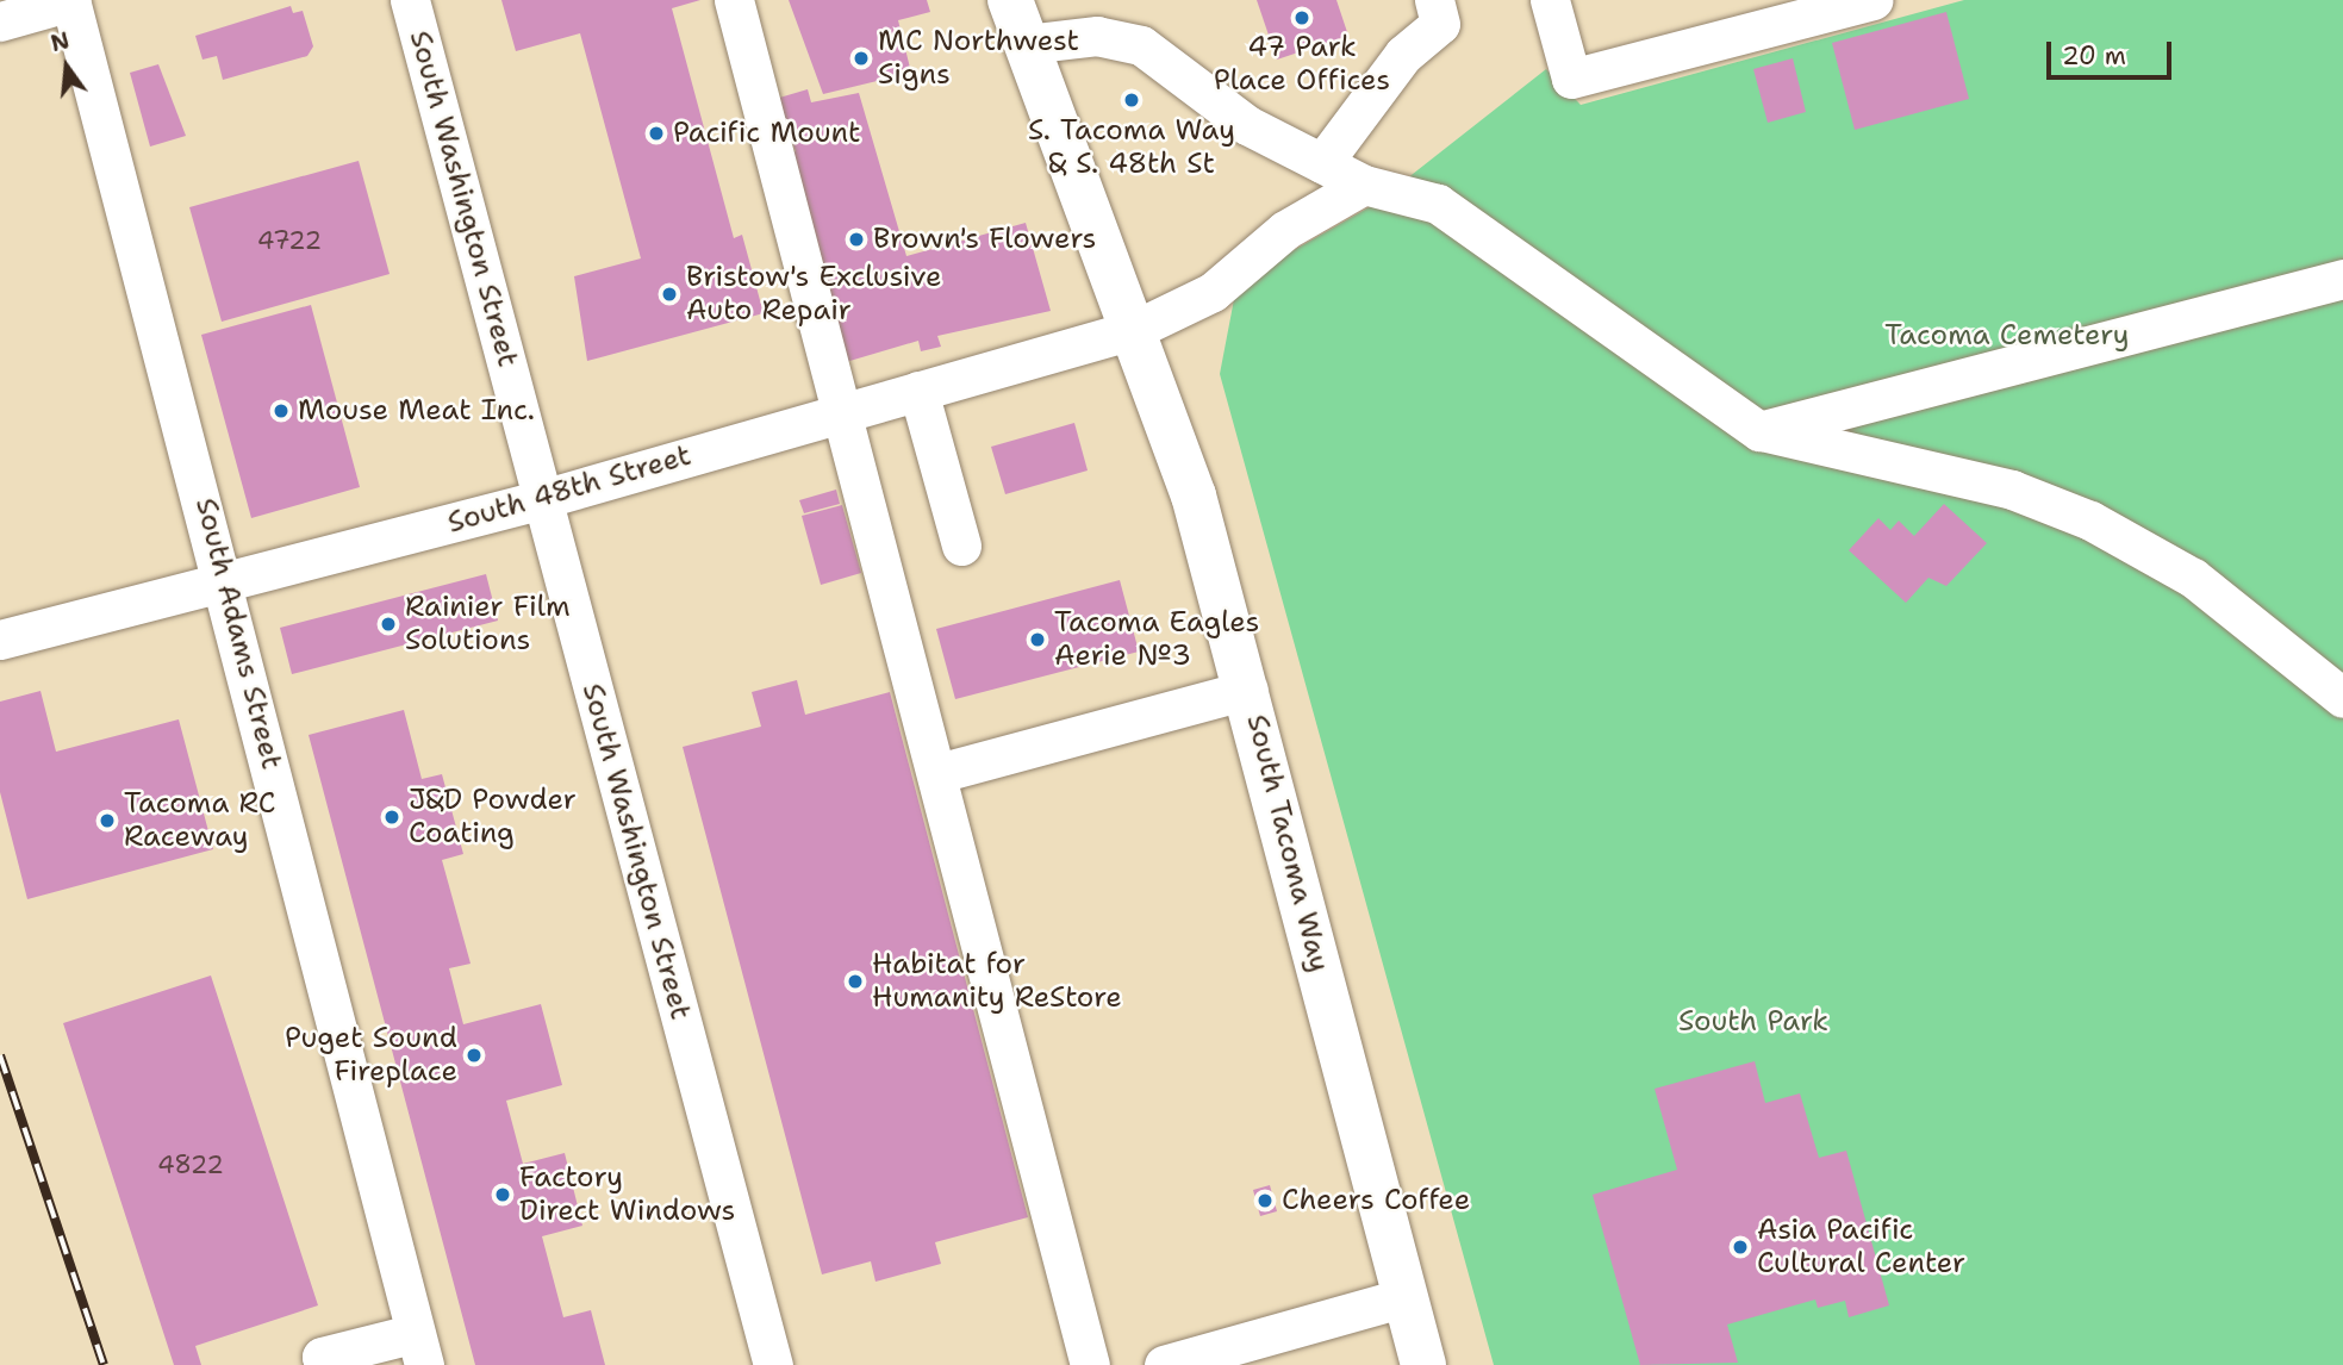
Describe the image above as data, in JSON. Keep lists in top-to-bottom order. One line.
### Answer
{"streets":{"main road":["South Tacoma Way"],"street":["South Washington Street","South 48th Street","South Adams Street"]},"crossings":[["South Washington Street","South 48th Street"],["South 48th Street","South Adams Street"],["South 48th Street","South Tacoma Way"]],"parks":["Tacoma Cemetery","South Park"],"places":["47 Park Place Offices","MC Northwest Signs","S. Tacoma Way & S. 48th St","Pacific Mount","Brown's Flowers","Bristow's Exclusive Auto Repair","Mouse Meat Inc.","Rainier Film Solutions","Tacoma Eagles Aerie №3","J&D Powder Coating","Tacoma RC Raceway","Habitat for Humanity ReStore","Puget Sound Fireplace","Factory Direct Windows","Cheers Coffee","Asia Pacific Cultural Center"],"house_numbers":["4722","4822"],"scale_bar":"20 m","north":"top"}
